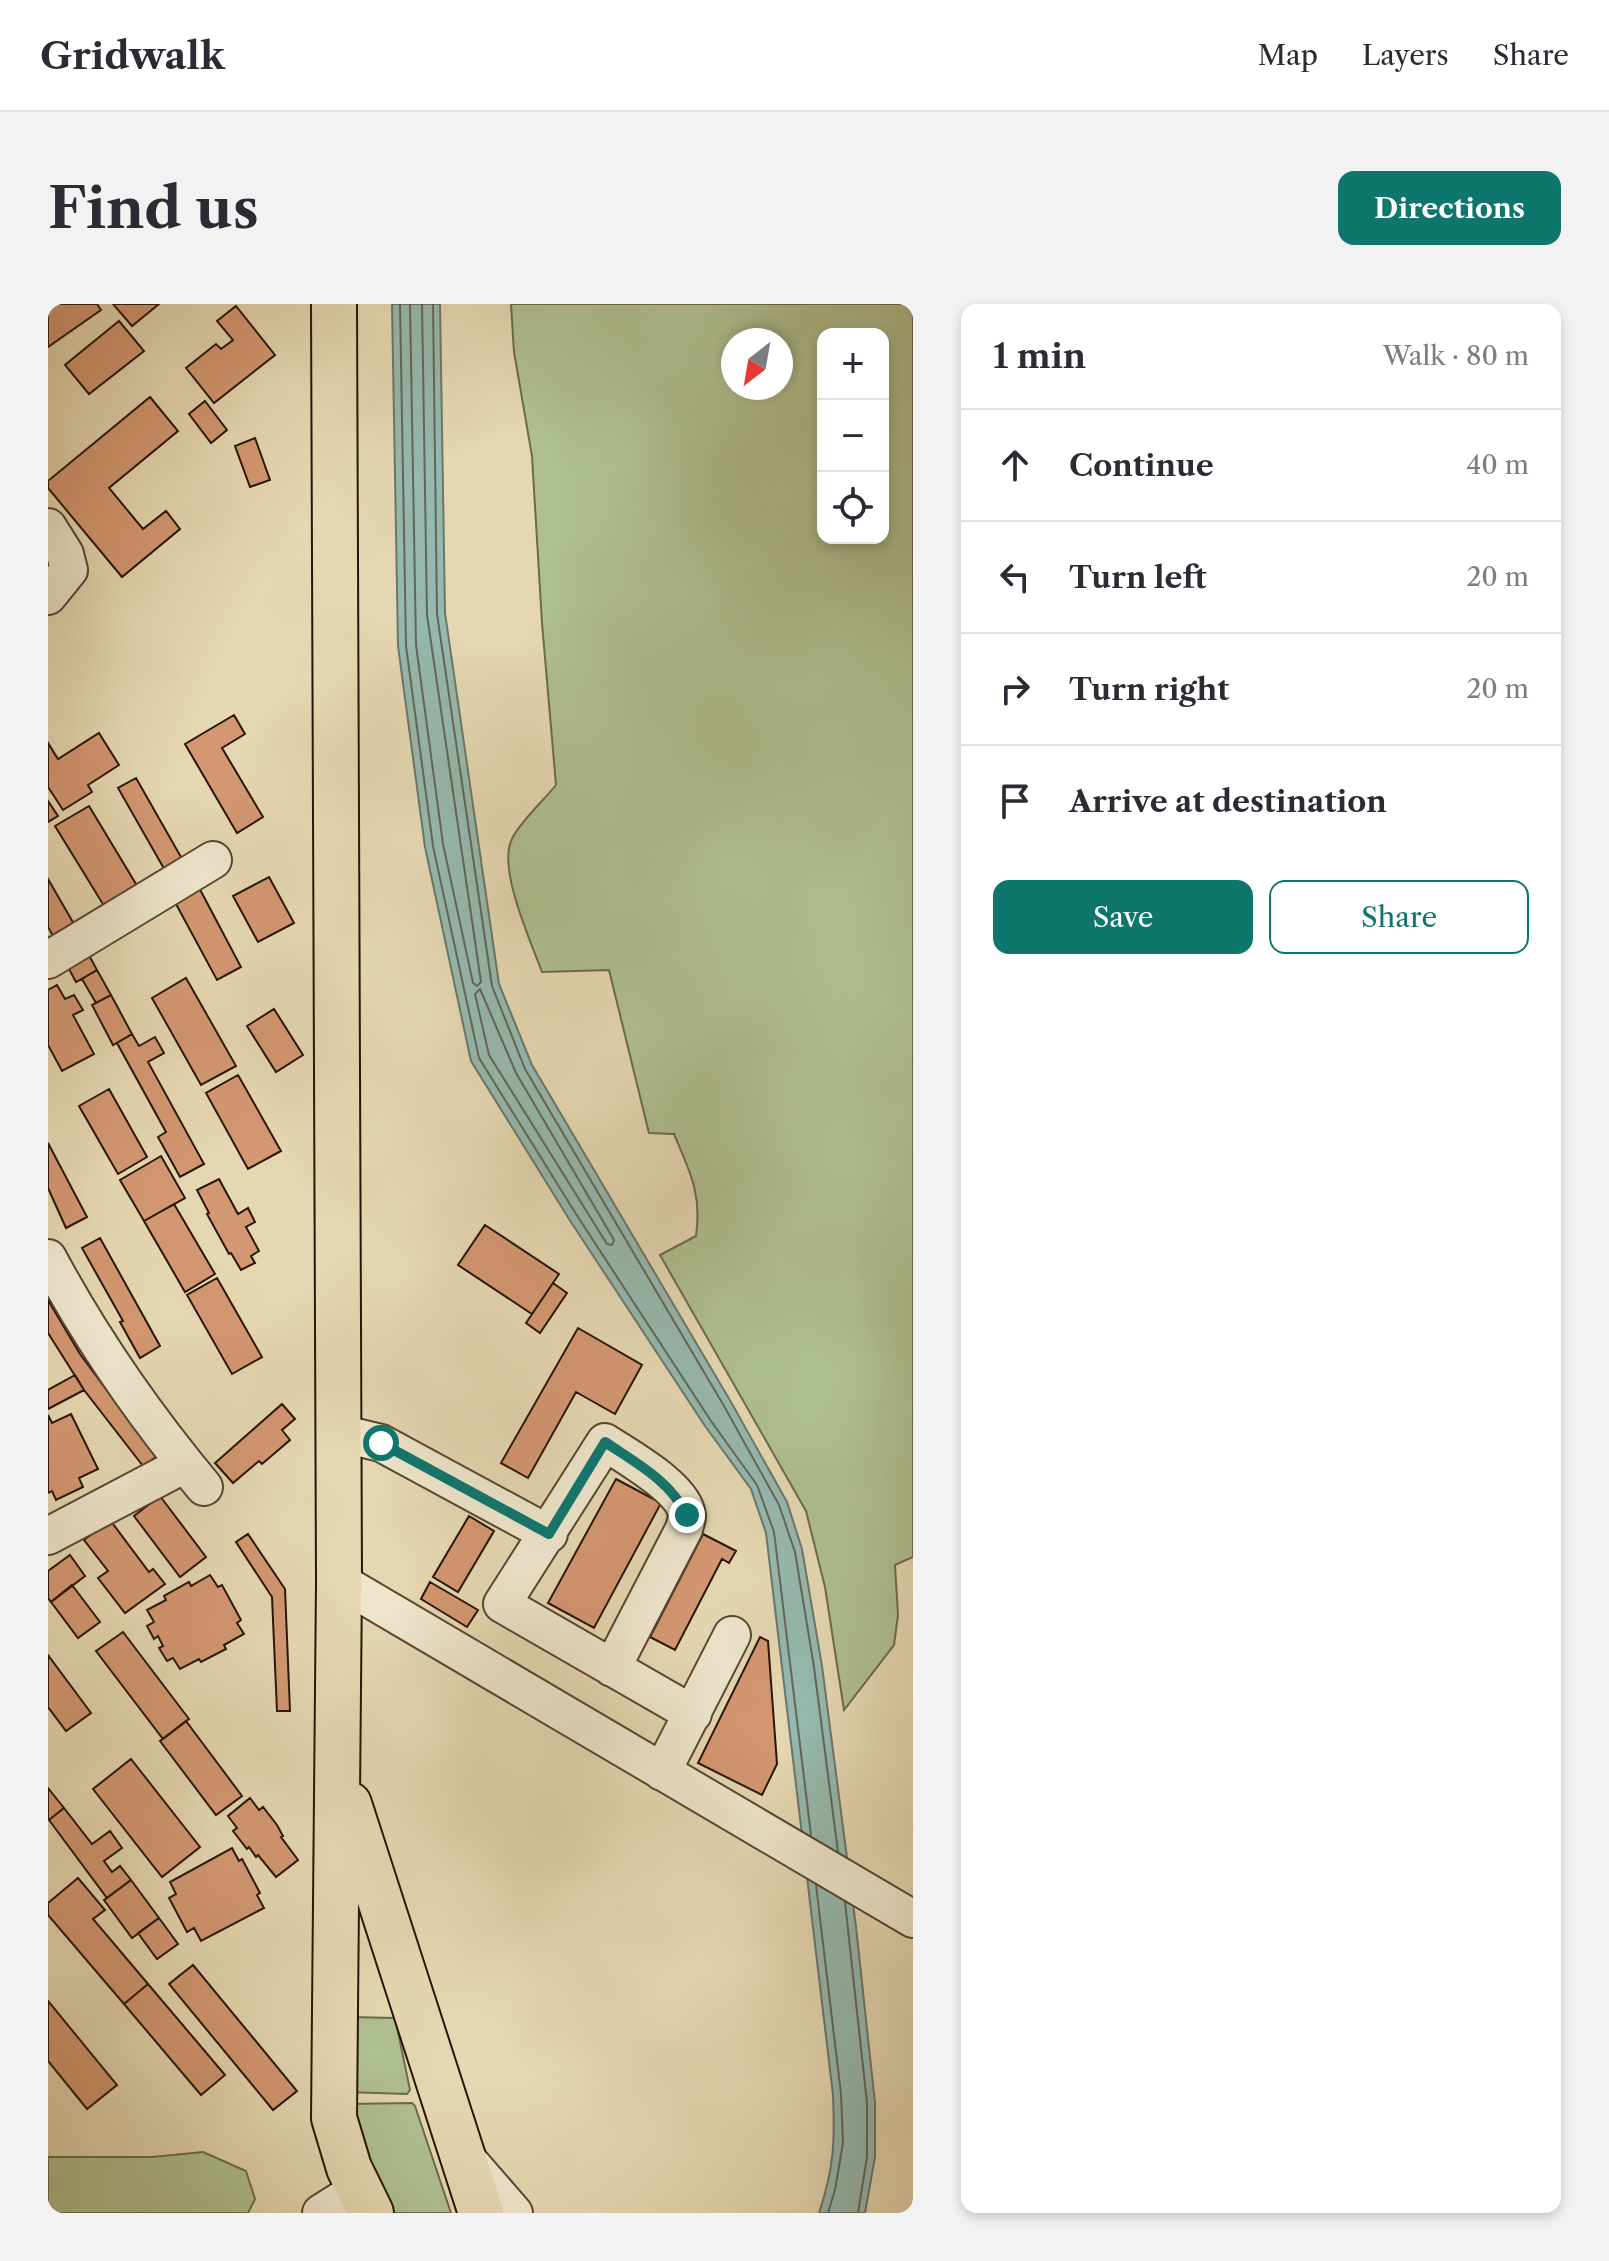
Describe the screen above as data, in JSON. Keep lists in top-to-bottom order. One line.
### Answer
{"north":"bottom left","page":{"header":"Gridwalk","nav":["Map","Layers","Share"],"buttons":["Directions",["Save","Share"]],"title":"Find us","heading":["1 min","Walk · 80 m"],"map_buttons":["+","−"],"list":[["Continue","40 m"],["Turn left","20 m"],["Turn right","20 m"],"Arrive at destination"]}}
